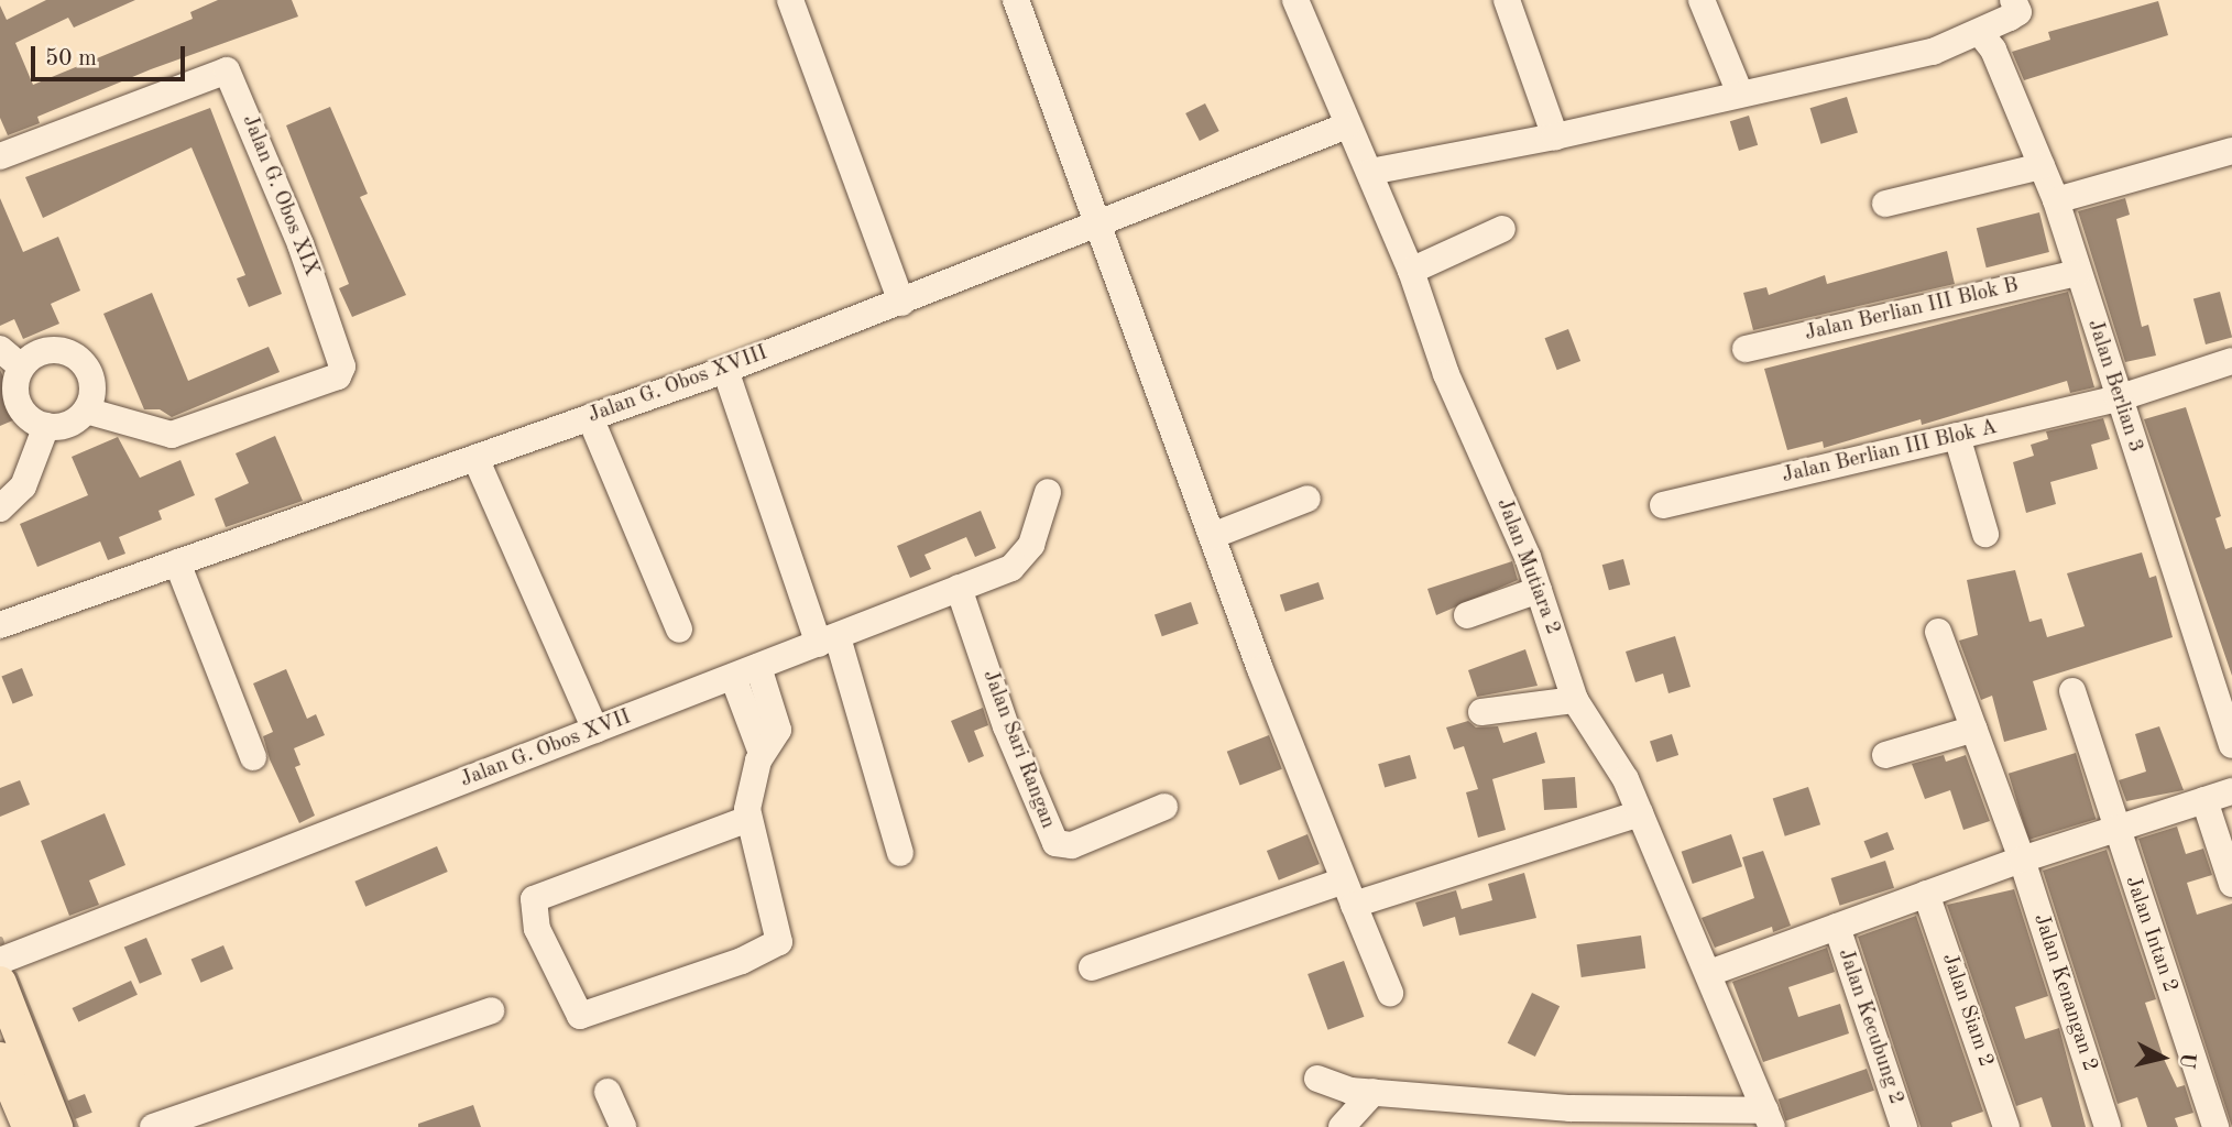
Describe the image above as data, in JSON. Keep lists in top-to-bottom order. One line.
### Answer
{"streets":{"street":["Jalan G. Obos XIX","Jalan Berlian III Blok B","Jalan G. Obos XVIII","Jalan Berlian 3","Jalan Berlian III Blok A","Jalan Mutiara 2","Jalan G. Obos XVII","Jalan Sari Rangan","Jalan Intan 2","Jalan Kenangan 2","Jalan Siam 2","Jalan Kecubung 2"]},"crossings":[["Jalan Berlian III Blok B","Jalan Berlian 3"],["Jalan G. Obos XVIII","Jalan Mutiara 2"],["Jalan Berlian 3","Jalan Berlian III Blok A"],["Jalan G. Obos XVII","Jalan Sari Rangan"]],"scale_bar":"50 m","north":"right"}
